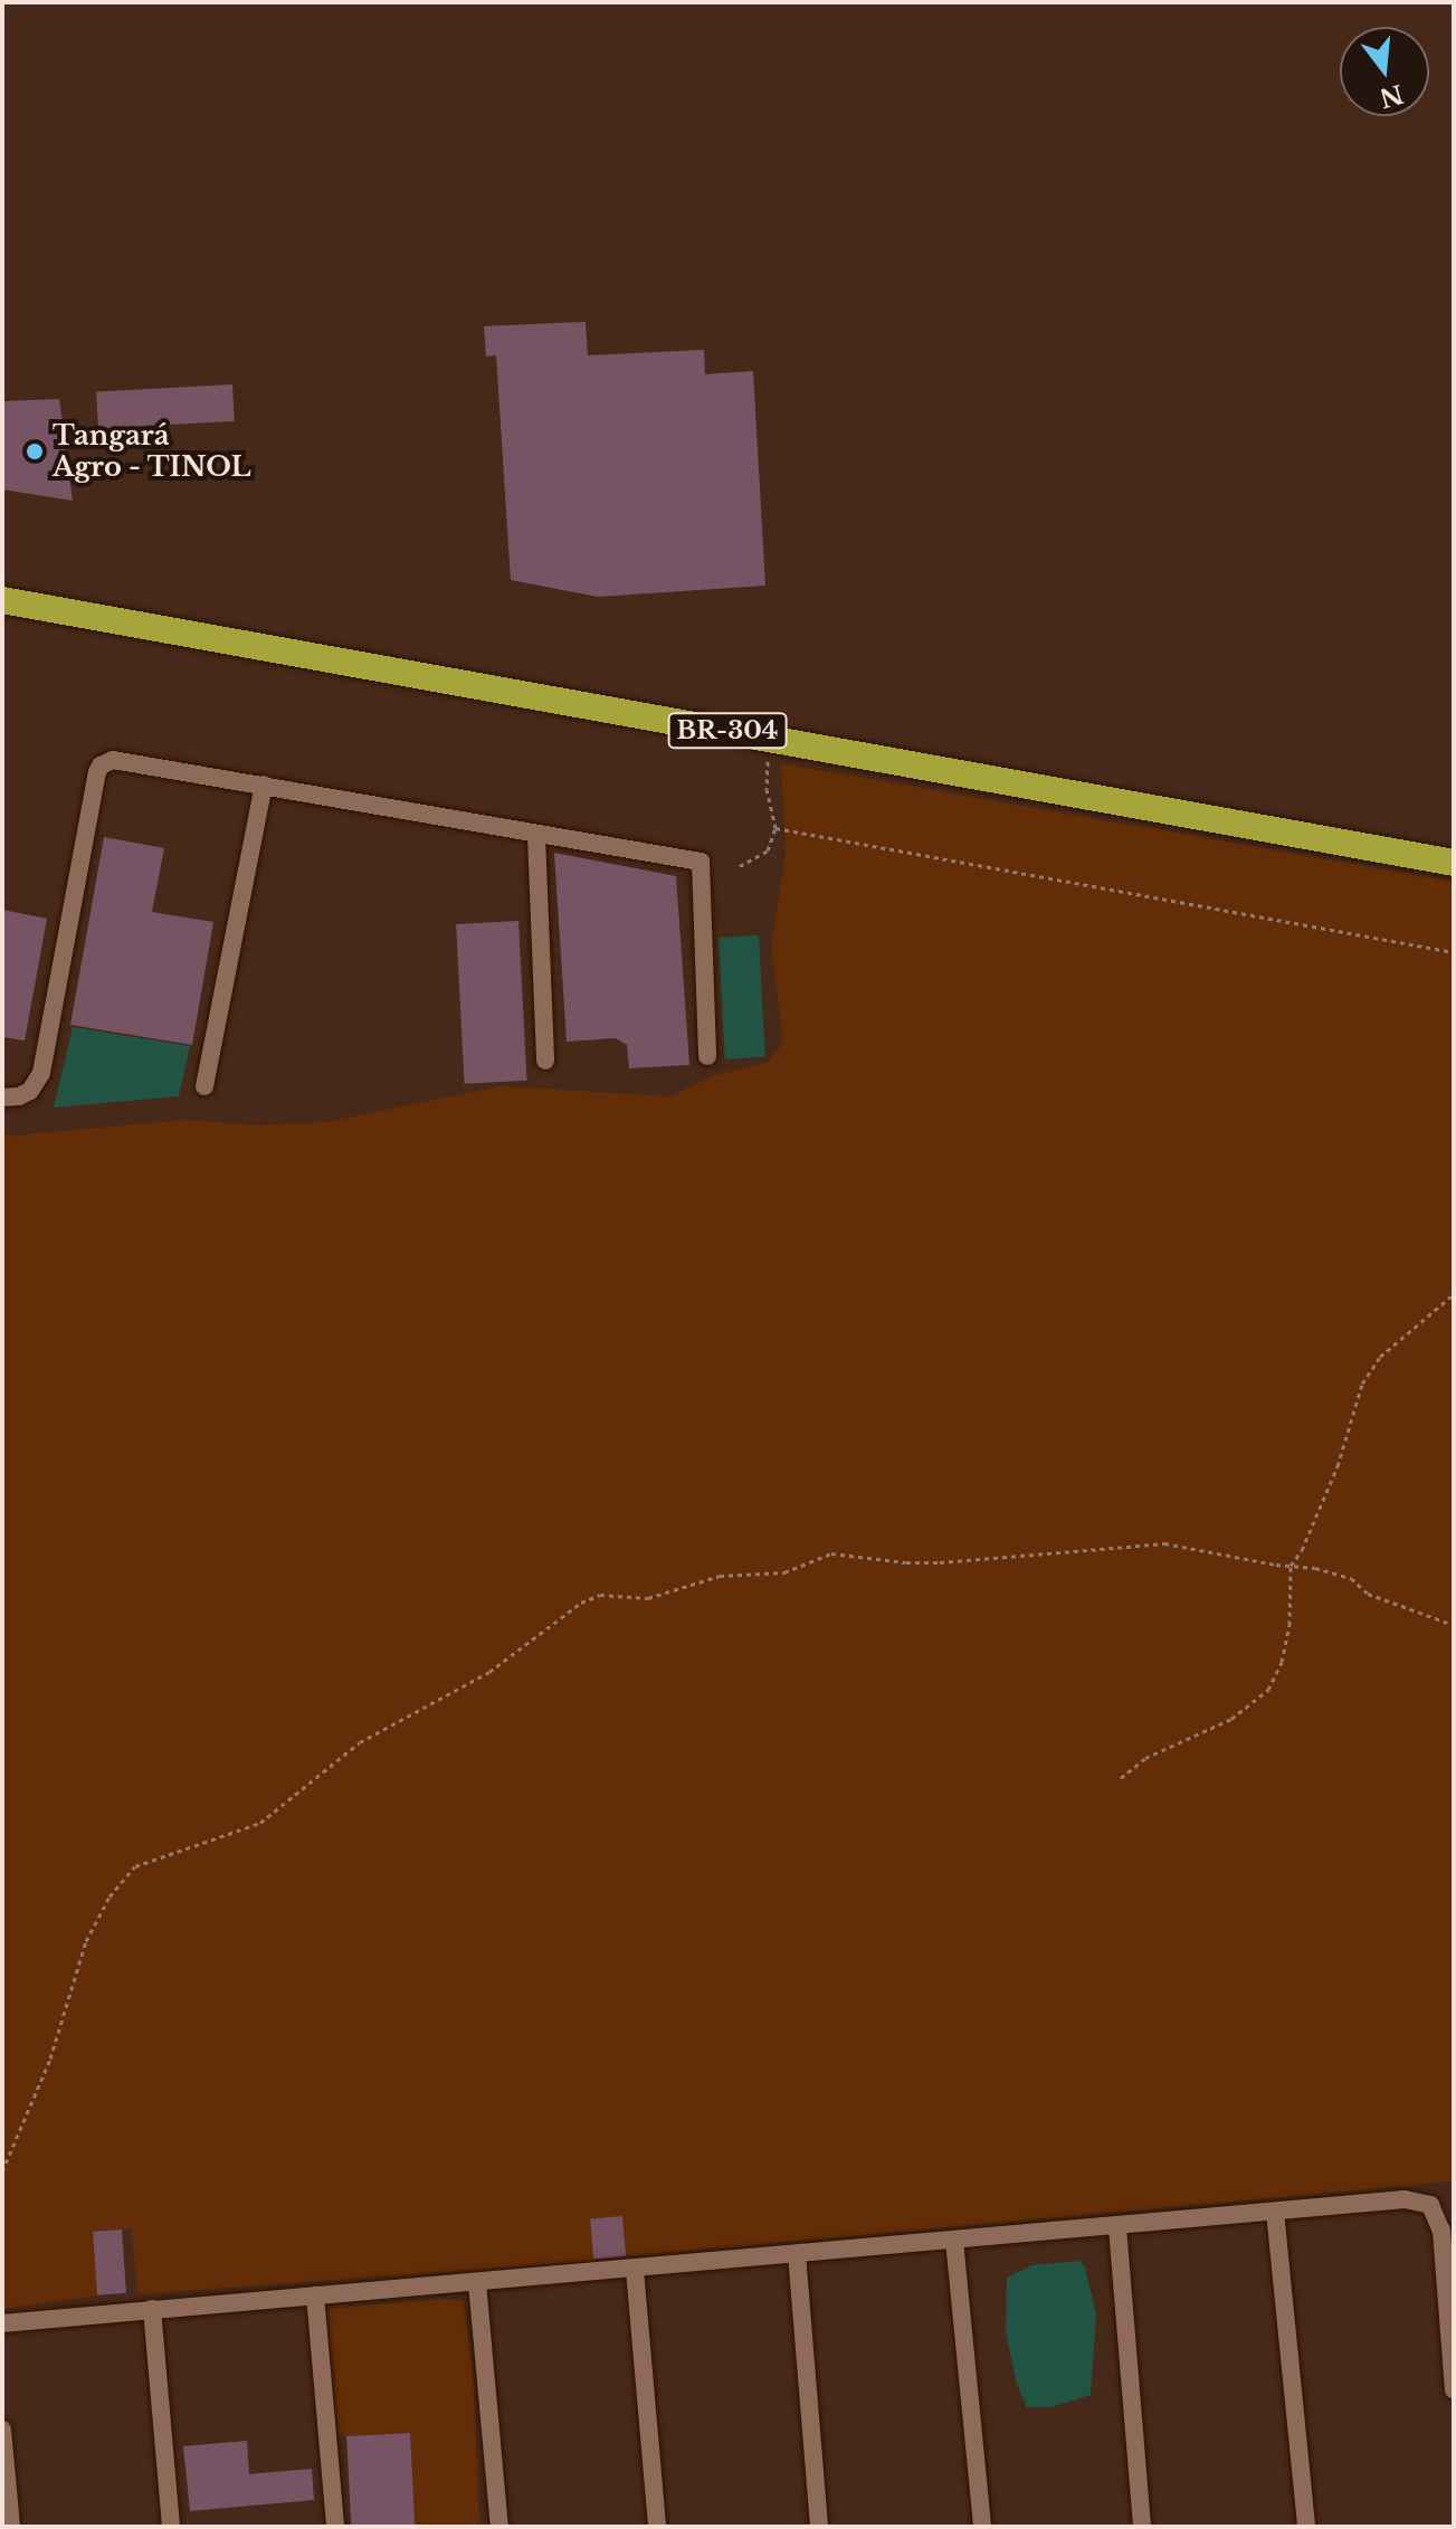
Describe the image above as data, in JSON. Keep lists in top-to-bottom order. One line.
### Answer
{"streets":{"highway":["BR-304"]},"places":["Tangará Agro - TINOL"],"north":"bottom"}
